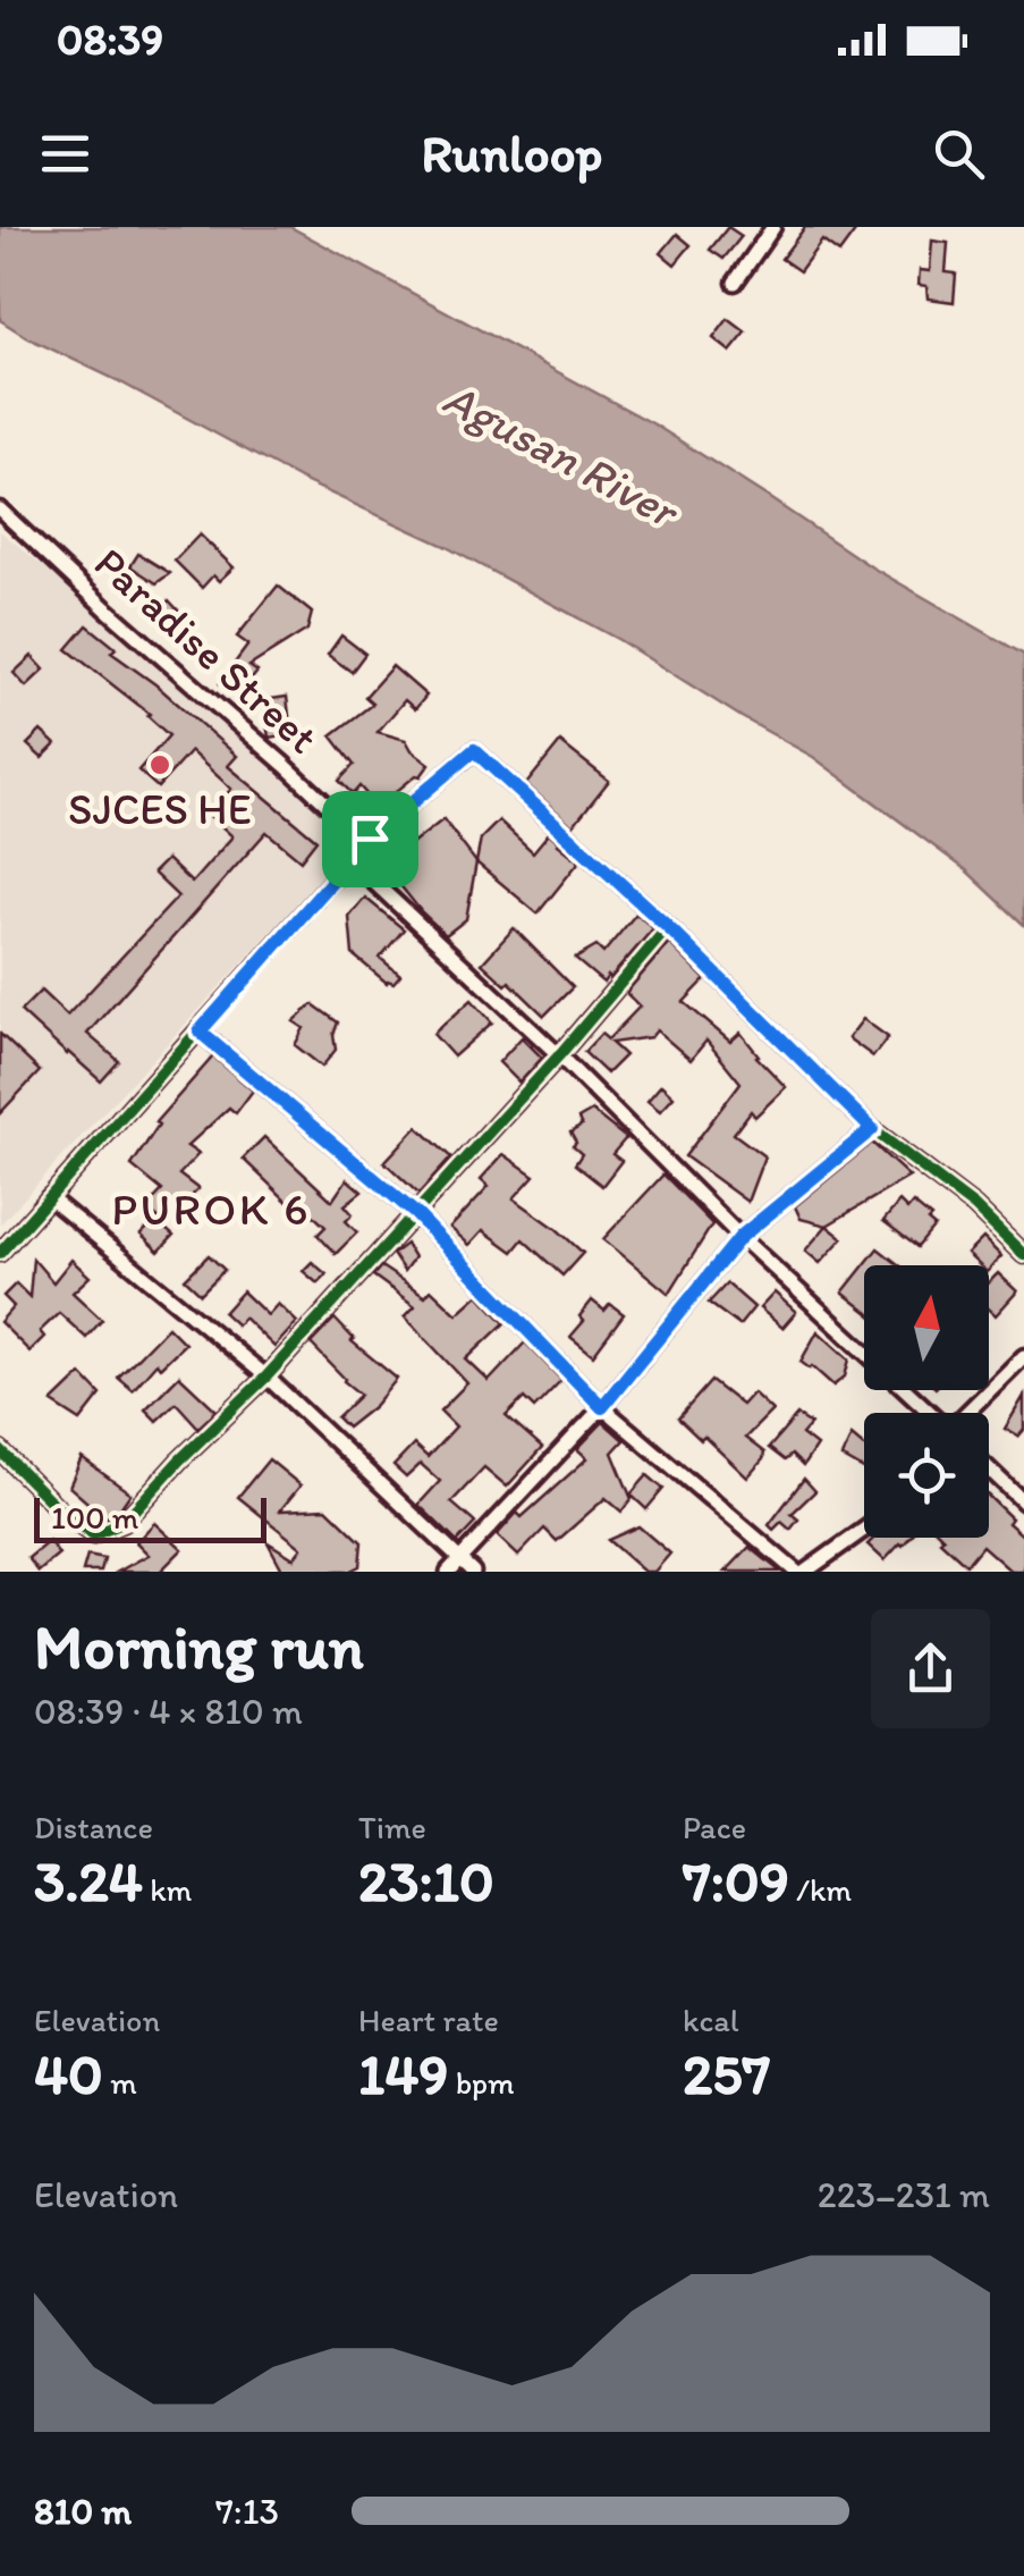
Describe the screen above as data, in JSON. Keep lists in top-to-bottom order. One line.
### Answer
{"streets":{"street":["Paradise Street"]},"districts":["PUROK 6"],"water":["Agusan River"],"places":["SJCES HE"],"scale_bar":"100 m","north":"top","page":{"status":"08:39","header":"Runloop","scale":"100 m","heading":["Morning run","08:39 · 4 × 810 m"],"stats":[["Distance","3.24 km"],["Time","23:10"],["Pace","7:09 /km"],["Elevation","40 m"],["Heart rate","149 bpm"],["kcal","257"]],"chart":["Elevation","223–231 m"],"list":[{"name":"810 m","note":"7:13"}]}}
